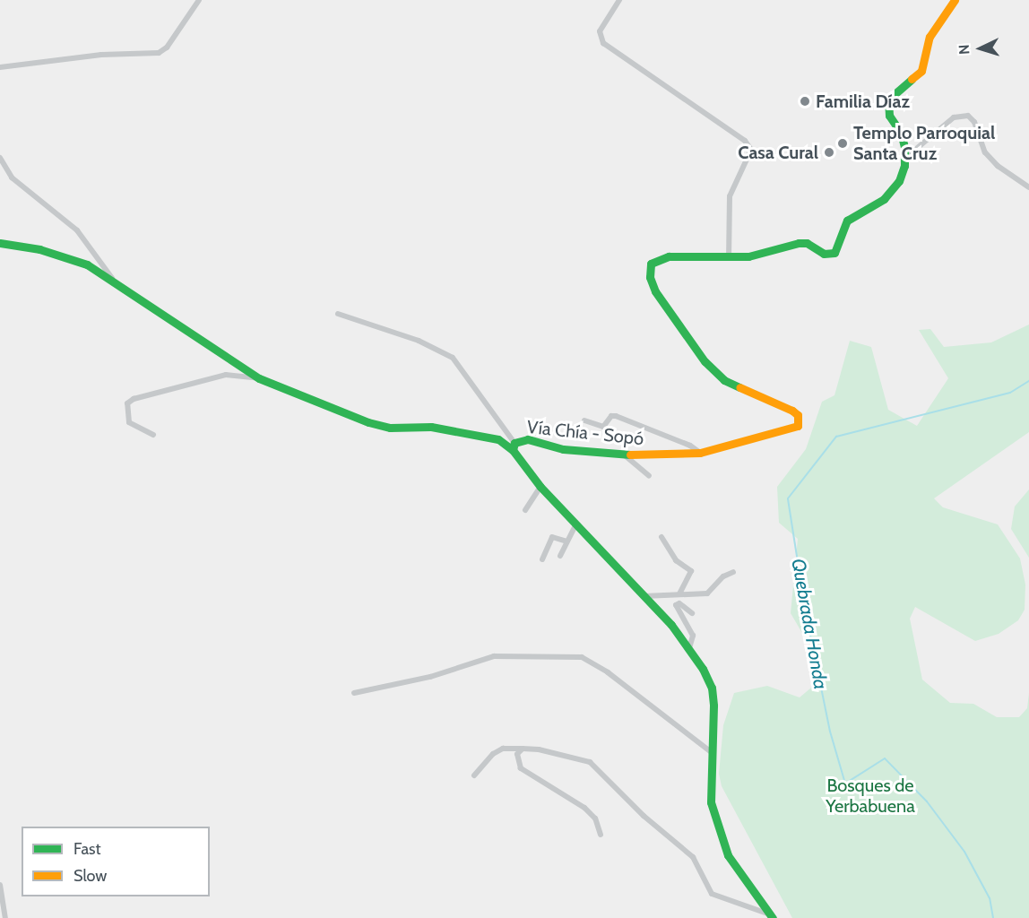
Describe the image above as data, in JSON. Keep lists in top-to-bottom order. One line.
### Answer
{"streets":{"street":["Vía Chía - Sopó"]},"water":["Quebrada Honda"],"parks":["Bosques de Yerbabuena"],"places":["Familia Díaz","Templo Parroquial Santa Cruz","Casa Cural"],"legend":["Fast","Slow"],"north":"left"}
